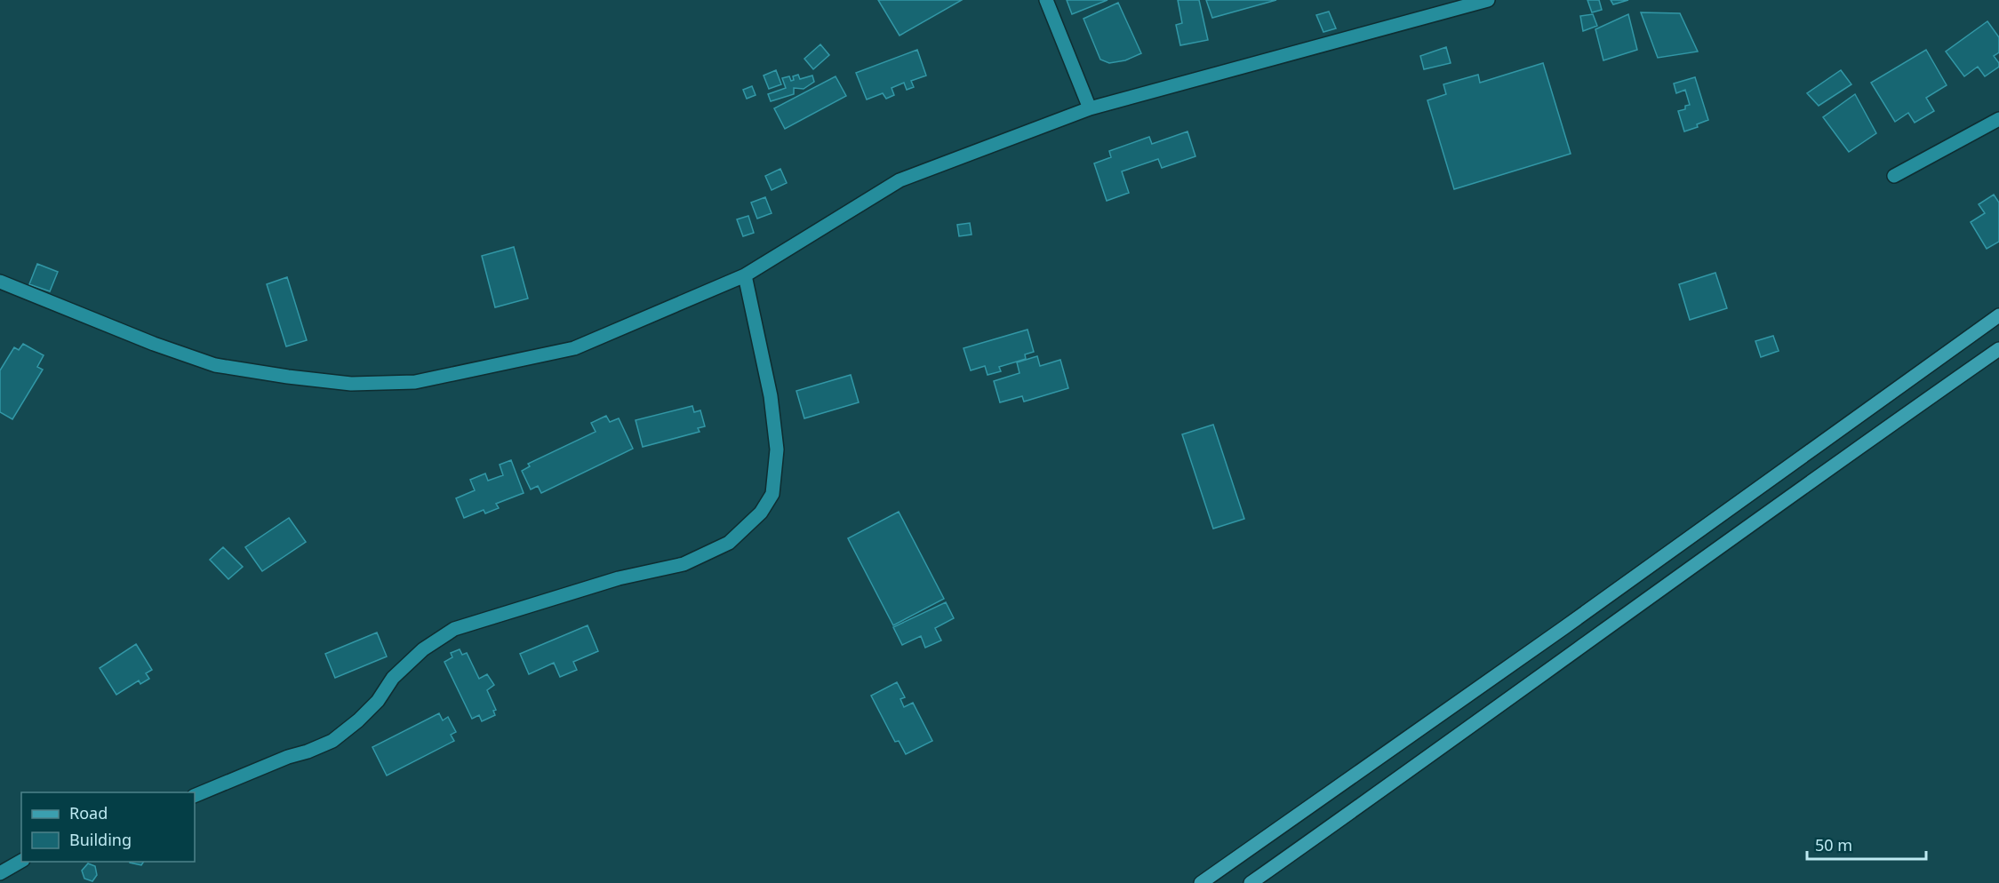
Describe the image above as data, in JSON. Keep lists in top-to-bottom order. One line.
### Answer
{"legend":["Road","Building"],"scale_bar":"50 m"}
